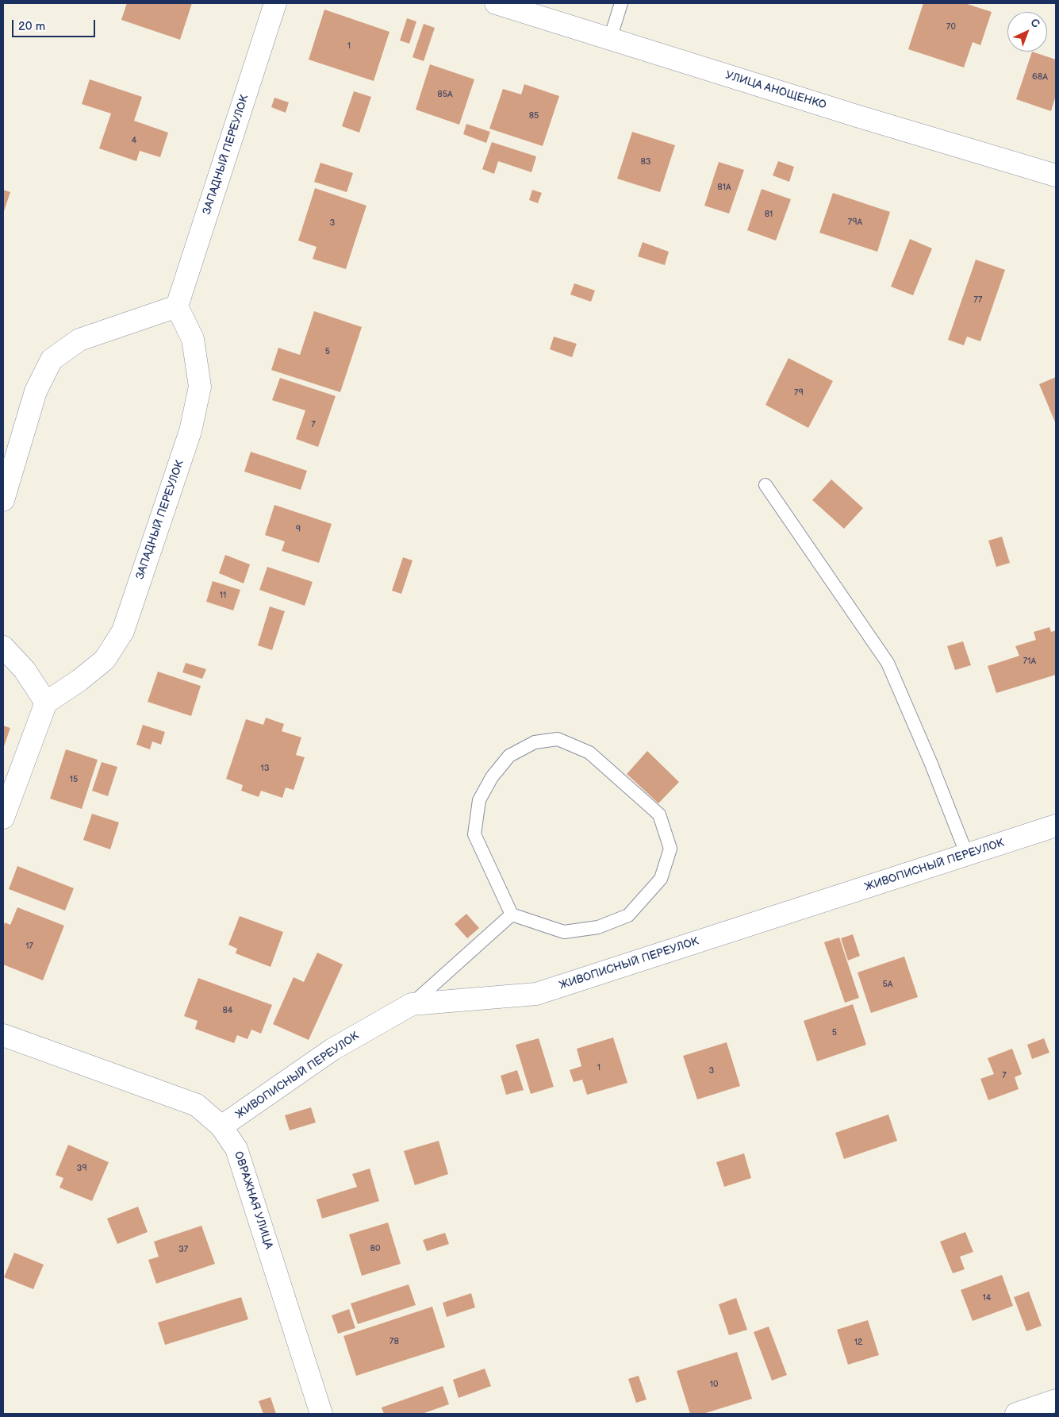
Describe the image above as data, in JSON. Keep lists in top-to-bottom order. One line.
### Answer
{"streets":{"street":["УЛИЦА АНОЩЕНКО","ЗАПАДНЫЙ ПЕРЕУЛОК","ЖИВОПИСНЫЙ ПЕРЕУЛОК","ОВРАЖНАЯ УЛИЦА"]},"crossings":[["ЖИВОПИСНЫЙ ПЕРЕУЛОК","ОВРАЖНАЯ УЛИЦА"]],"house_numbers":["70","1","68А","85А","85","4","83","81А","81","79А","3","77","5","79","7","9","11","71А","13","15","17","5А","84","5","1","3","7","39","80","37","14","78","12","10"],"scale_bar":"20 m","north":"top right"}
